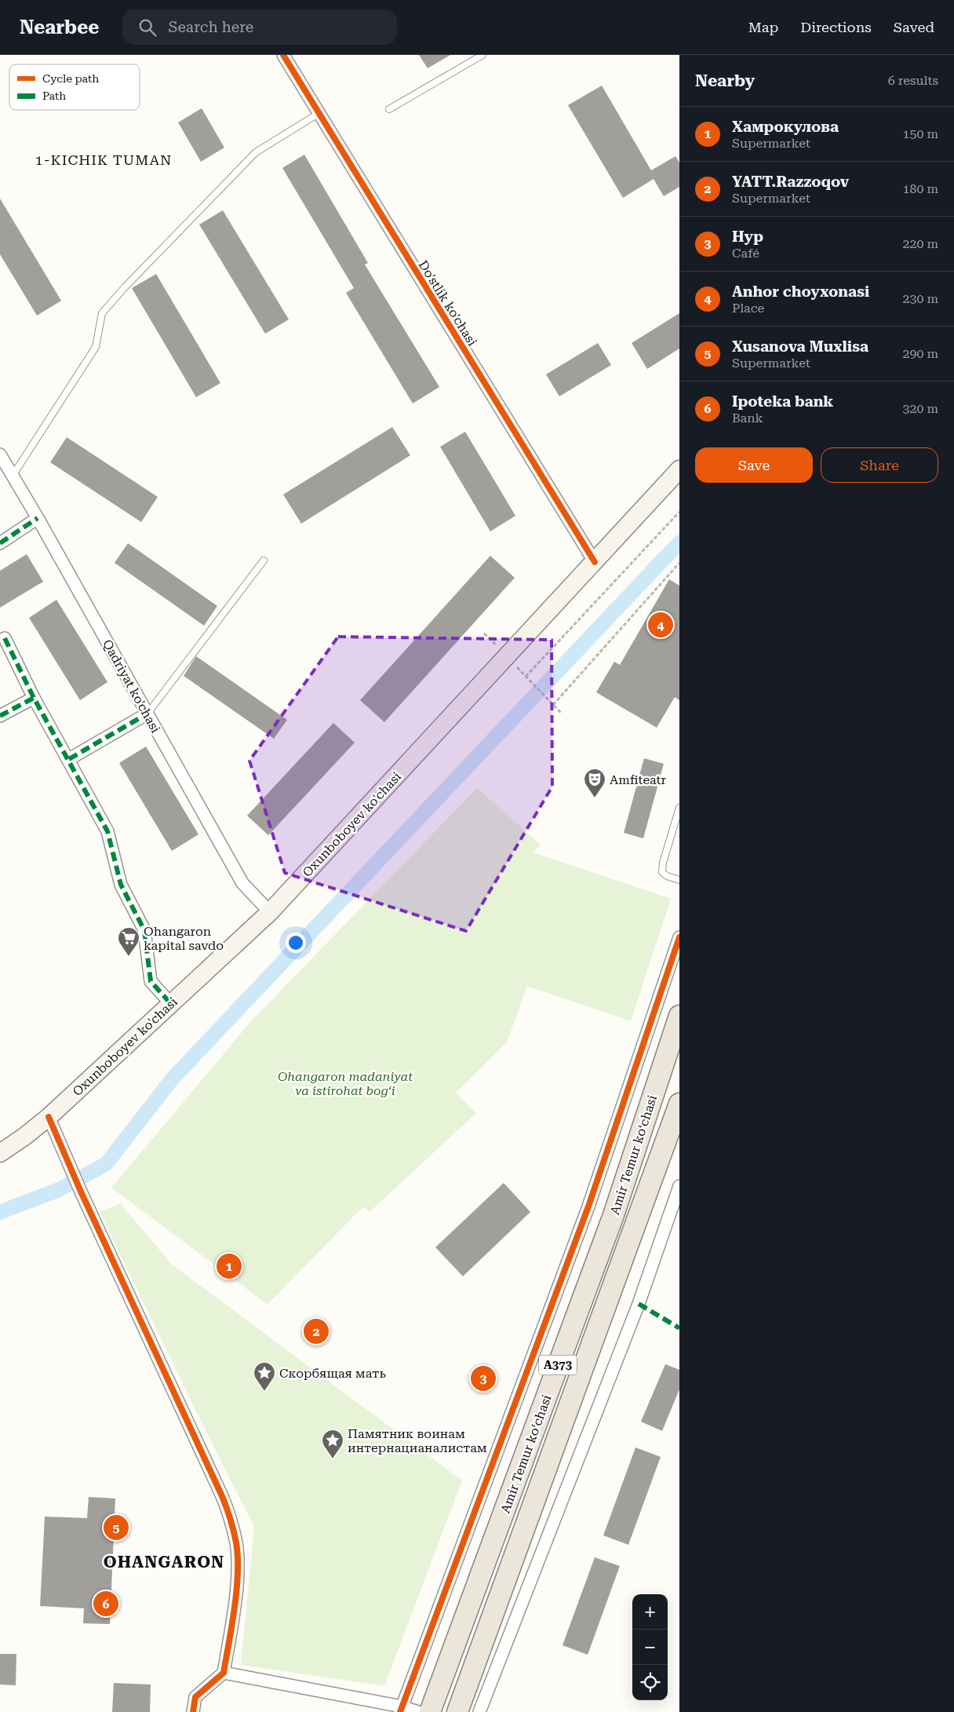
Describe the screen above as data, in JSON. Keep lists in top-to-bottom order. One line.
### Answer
{"streets":{"highway":["Amir Temur koʻchasi","A373"],"main road":["Oxunboboyev ko'chasi"],"street":["Do'stlik ko'chasi","Qadriyat ko'chasi"]},"crossings":[["Do'stlik ko'chasi","Oxunboboyev ko'chasi"],["Qadriyat ko'chasi","Oxunboboyev ko'chasi"]],"districts":["1-KICHIK TUMAN","OHANGARON"],"parks":["Ohangaron madaniyat va istirohat bogʻi"],"places":{"theatre":["Amfiteatr"],"supermarket":["Ohangaron kapital savdo"],"place":["Скорбящая мать","Памятник воинам интернацианалистам"]},"legend":["Cycle path","Path"],"page":{"header":"Nearbee","search":"Search here","nav":["Map","Directions","Saved"],"heading":["Nearby","6 results"],"list":[{"mark":"1","name":"Хамрокулова","note":"Supermarket","value":"150 m"},{"mark":"2","name":"YATT.Razzoqov","note":"Supermarket","value":"180 m"},{"mark":"3","name":"Нур","note":"Café","value":"220 m"},{"mark":"4","name":"Anhor choyxonasi","note":"Place","value":"230 m"},{"mark":"5","name":"Xusanova Muxlisa","note":"Supermarket","value":"290 m"},{"mark":"6","name":"Ipoteka bank","note":"Bank","value":"320 m"}],"buttons":["Save","Share"],"pins":["4","1","2","3","5","6"],"map_buttons":["+","−"]}}
